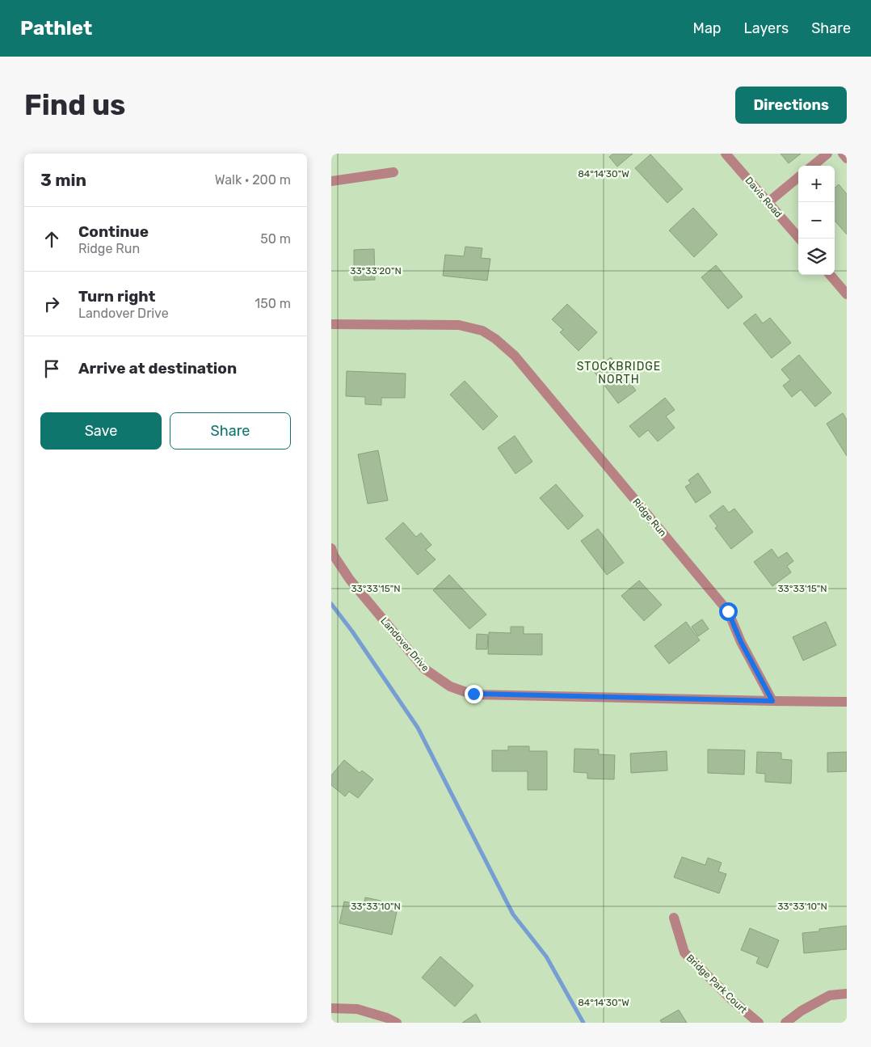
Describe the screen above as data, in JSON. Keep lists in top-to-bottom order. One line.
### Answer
{"streets":{"street":["Davis Road","Ridge Run","Landover Drive","Bridge Park Court"]},"crossings":[["Ridge Run","Landover Drive"]],"districts":["STOCKBRIDGE NORTH"],"page":{"header":"Pathlet","nav":["Map","Layers","Share"],"buttons":["Directions",["Save","Share"]],"title":"Find us","heading":["3 min","Walk · 200 m"],"map_buttons":["+","−"],"list":[["Continue","Ridge Run","50 m"],["Turn right","Landover Drive","150 m"],"Arrive at destination"]},"coordinates":["84°14'30\"W","33°33'20\"N","33°33'15\"N","33°33'10\"N"]}
